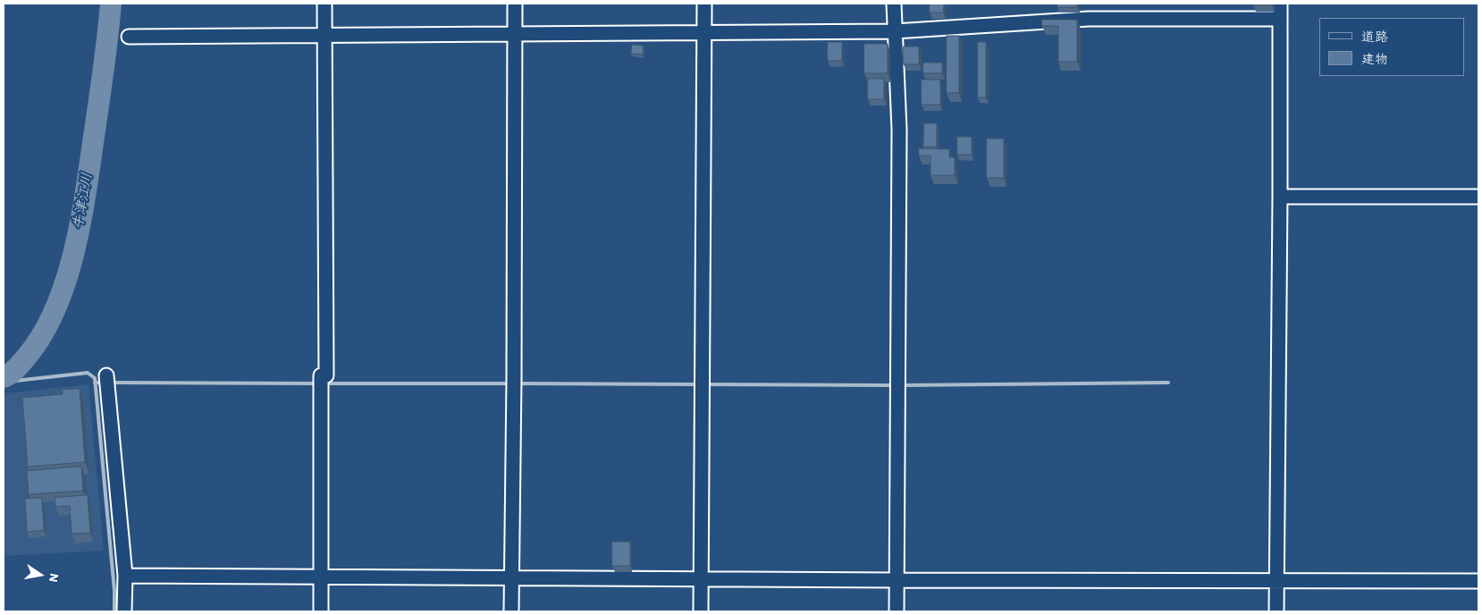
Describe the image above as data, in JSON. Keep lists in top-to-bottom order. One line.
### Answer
{"water":["牛津江川"],"legend":["道路","建物"],"north":"right"}
